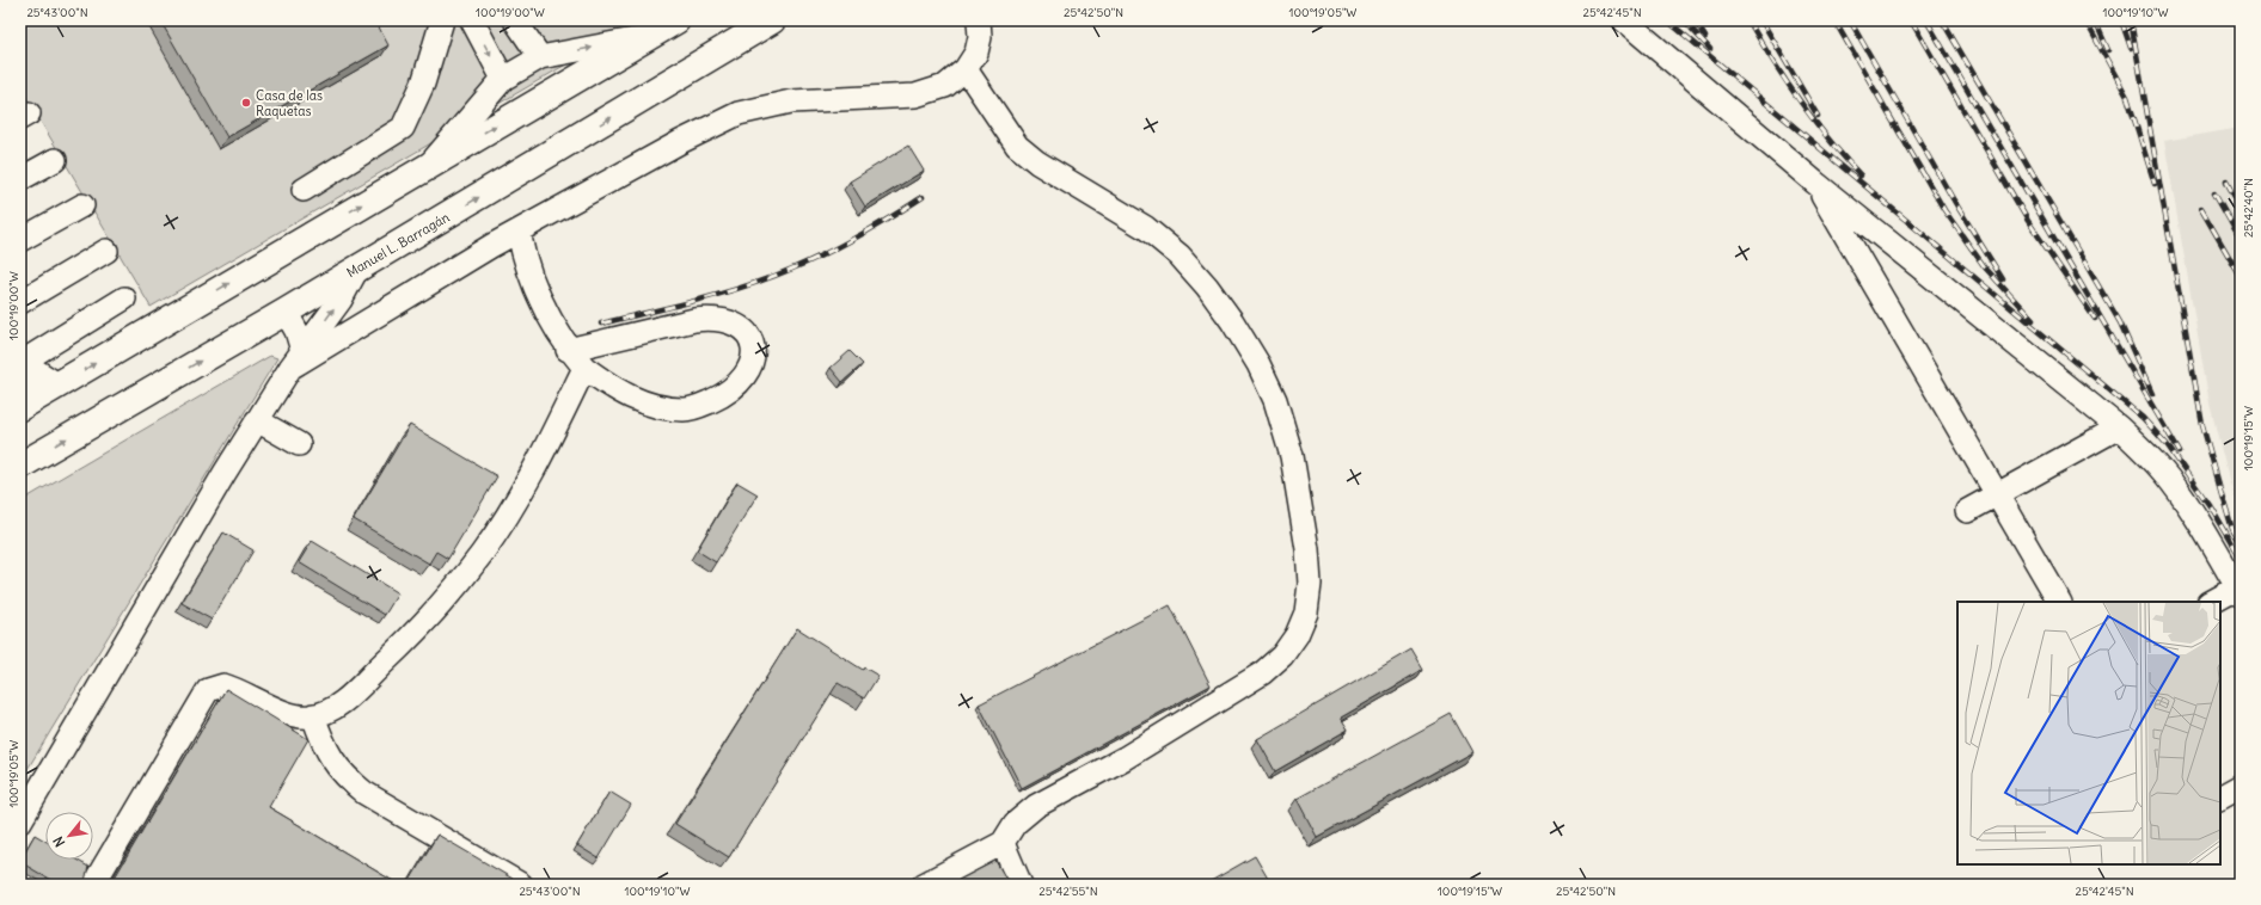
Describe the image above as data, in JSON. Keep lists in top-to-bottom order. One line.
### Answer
{"streets":{"highway":["Manuel L. Barragán"]},"places":["Casa de las Raquetas"],"north":"bottom left","coordinates":["25°43'00\"N","100°19'00\"W","25°42'50\"N","100°19'05\"W","25°42'45\"N","100°19'10\"W","25°42'40\"N","100°19'15\"W","25°42'55\"N"]}
